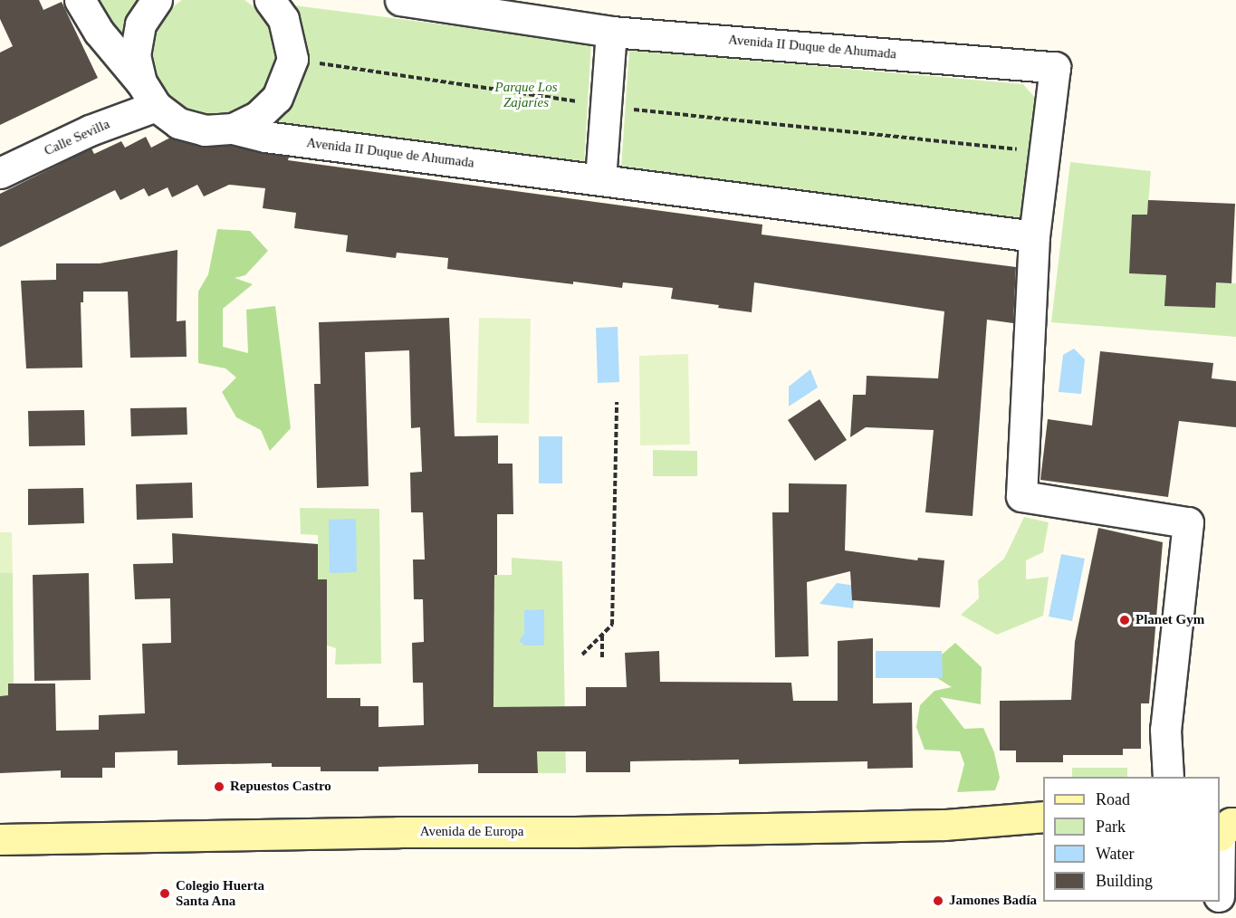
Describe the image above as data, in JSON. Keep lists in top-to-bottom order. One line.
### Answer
{"streets":{"main road":["Avenida de Europa"],"street":["Avenida II Duque de Ahumada","Calle Sevilla"]},"parks":["Parque Los Zajaríes"],"places":["Planet Gym","Repuestos Castro","Colegio Huerta Santa Ana","Jamones Badía"],"legend":["Road","Park","Water","Building"]}
